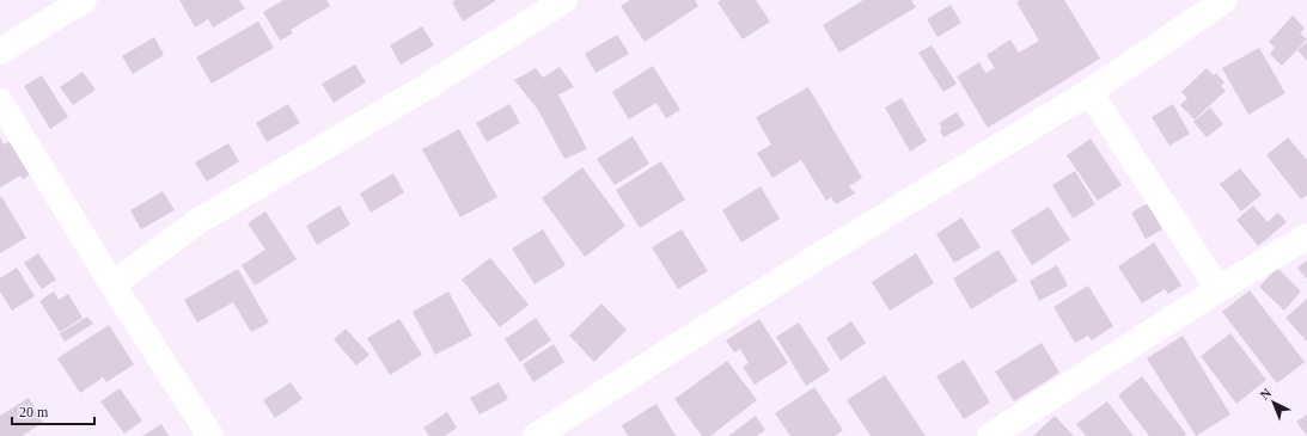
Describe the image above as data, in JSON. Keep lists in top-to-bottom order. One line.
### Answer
{"scale_bar":"20 m","north":"top left"}
